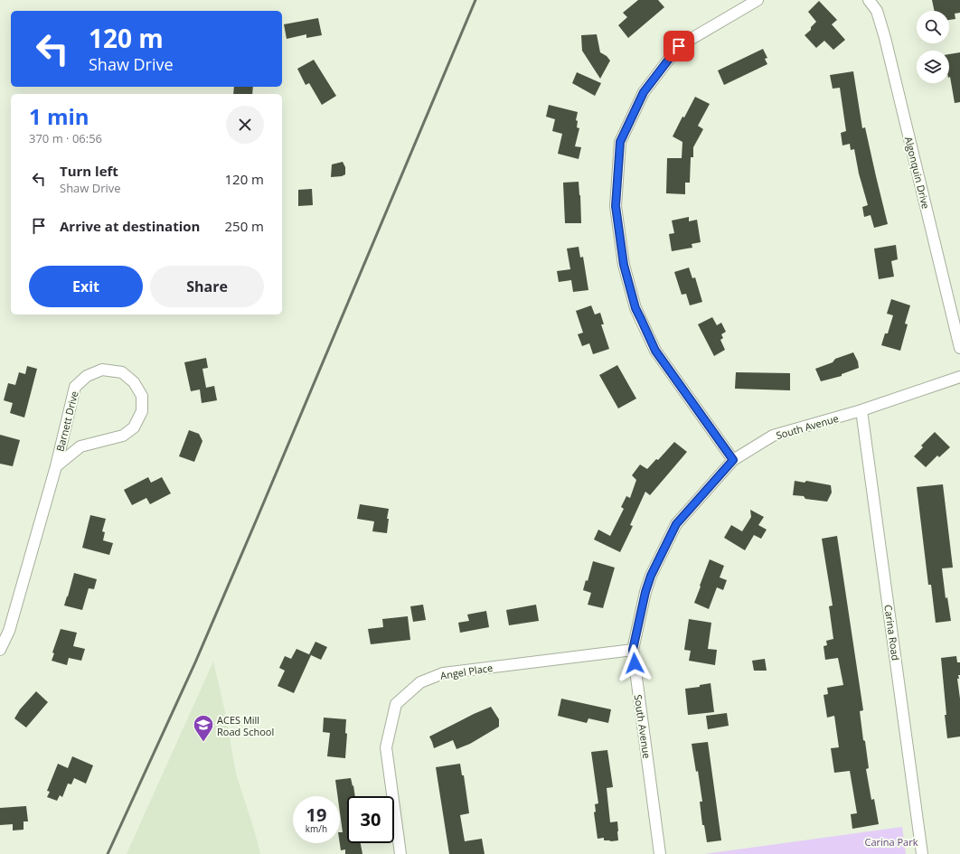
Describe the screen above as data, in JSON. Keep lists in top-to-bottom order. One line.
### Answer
{"streets":{"street":["Algonquin Drive","Barnett Drive","South Avenue","Carina Road","Angel Place"]},"crossings":[["South Avenue","Carina Road"],["South Avenue","Angel Place"]],"parks":["Carina Park"],"places":{"school or university":["ACES Mill Road School"]},"page":{"turn":["120 m","Shaw Drive"],"heading":["1 min","370 m · 06:56"],"list":[{"name":"Turn left","note":"Shaw Drive","value":"120 m"},{"name":"Arrive at destination","value":"250 m"}],"buttons":["Exit","Share"],"speed":"19 km/h","limit":"30"}}
